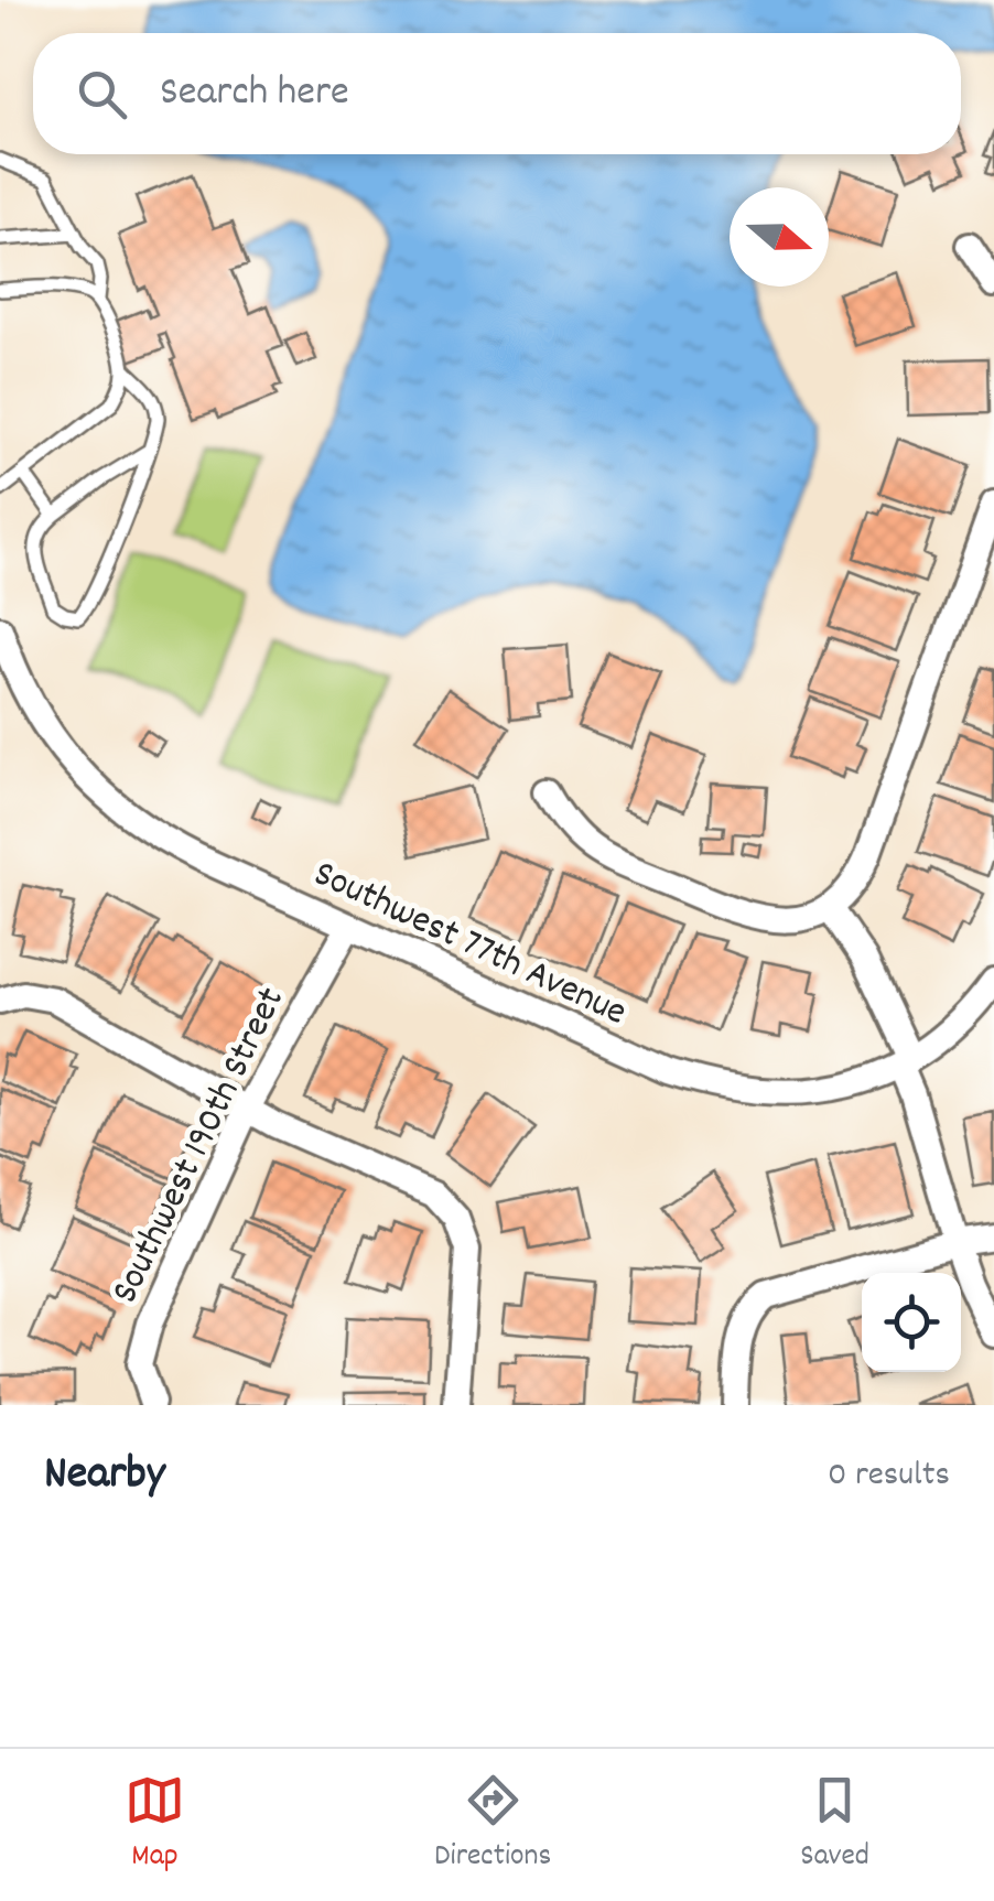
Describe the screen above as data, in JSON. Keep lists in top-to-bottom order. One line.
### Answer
{"streets":{"street":["Southwest 77th Avenue","Southwest 190th Street"]},"crossings":[["Southwest 77th Avenue","Southwest 190th Street"]],"north":"right","page":{"search":"Search here","heading":["Nearby","0 results"],"nav":["Map","Directions","Saved"]}}
